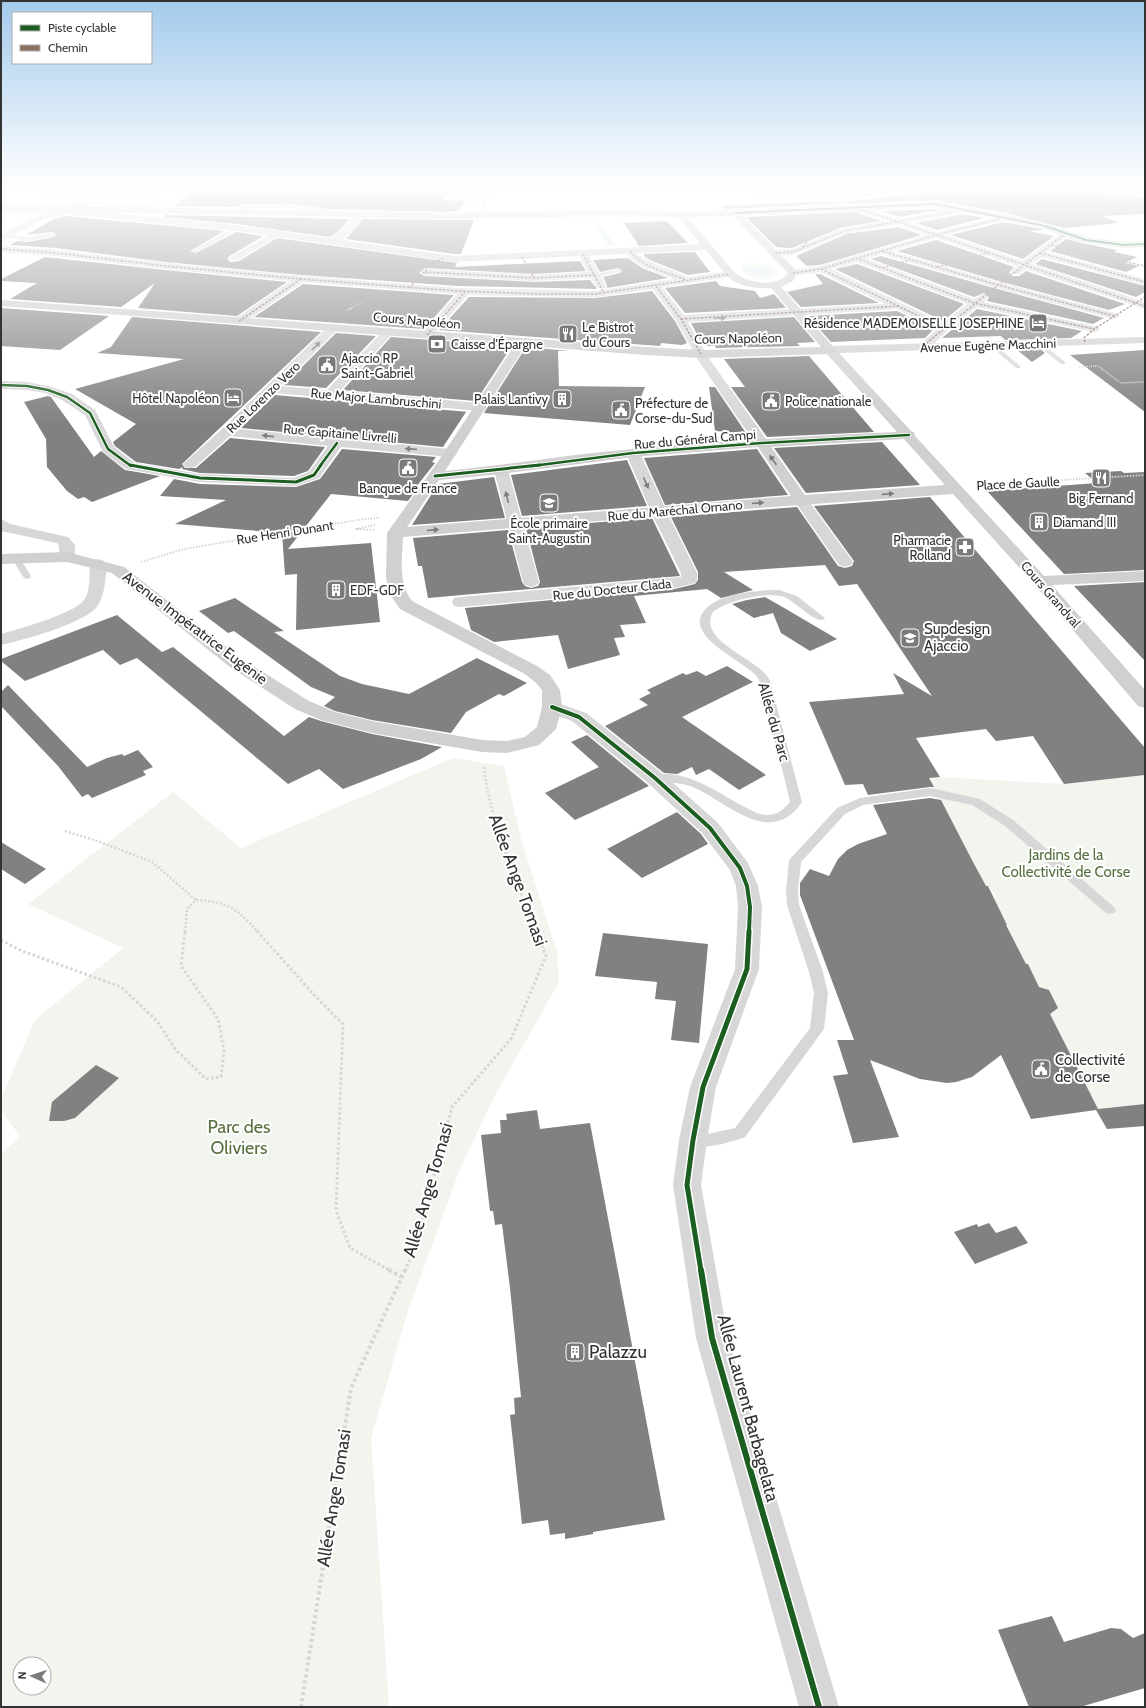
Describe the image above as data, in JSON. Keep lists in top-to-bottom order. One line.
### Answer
{"streets":{"main road":["Cours Napoléon","Avenue Eugène Macchini","Rue du Général Campi","Rue du Maréchal Ornano","Cours Grandval","Avenue Impératrice Eugénie"],"street":["Rue Lorenzo Vero","Rue Major Lambruschini","Rue Capitaine Livrelli","Rue du Docteur Clada","Allée Laurent Barbagelata"],"lane":["Allée du Parc"],"path":["Place de Gaulle","Rue Henri Dunant","Allée Ange Tomasi"]},"crossings":[["Cours Napoléon","Avenue Eugène Macchini"],["Cours Napoléon","Rue Lorenzo Vero"],["Cours Napoléon","Cours Grandval"],["Avenue Eugène Macchini","Cours Grandval"],["Rue Lorenzo Vero","Rue Major Lambruschini"],["Rue Lorenzo Vero","Rue Capitaine Livrelli"],["Rue du Général Campi","Cours Grandval"],["Rue du Maréchal Ornano","Rue Henri Dunant"],["Rue du Maréchal Ornano","Rue du Docteur Clada"],["Rue du Maréchal Ornano","Cours Grandval"],["Rue du Maréchal Ornano","Avenue Impératrice Eugénie"],["Rue Henri Dunant","Avenue Impératrice Eugénie"],["Avenue Impératrice Eugénie","Allée Ange Tomasi"],["Avenue Impératrice Eugénie","Allée Laurent Barbagelata"],["Allée du Parc","Allée Laurent Barbagelata"]],"one_way":["Rue du Maréchal Ornano"],"parks":["Jardins de la Collectivité de Corse","Parc des Oliviers"],"places":{"hotel":["Résidence MADEMOISELLE JOSEPHINE","Hôtel Napoléon"],"restaurant":["Le Bistrot du Cours","Big Fernand"],"bank":["Caisse d'Épargne"],"public building":["Ajaccio RP Saint-Gabriel","Police nationale","Préfecture de Corse-du-Sud","Banque de France","Collectivité de Corse"],"building":["Palais Lantivy","Diamand III","EDF-GDF","Palazzu"],"school or university":["École primaire Saint-Augustin","Supdesign Ajaccio"],"pharmacy":["Pharmacie Rolland"]},"legend":["Piste cyclable","Chemin"],"north":"left"}
